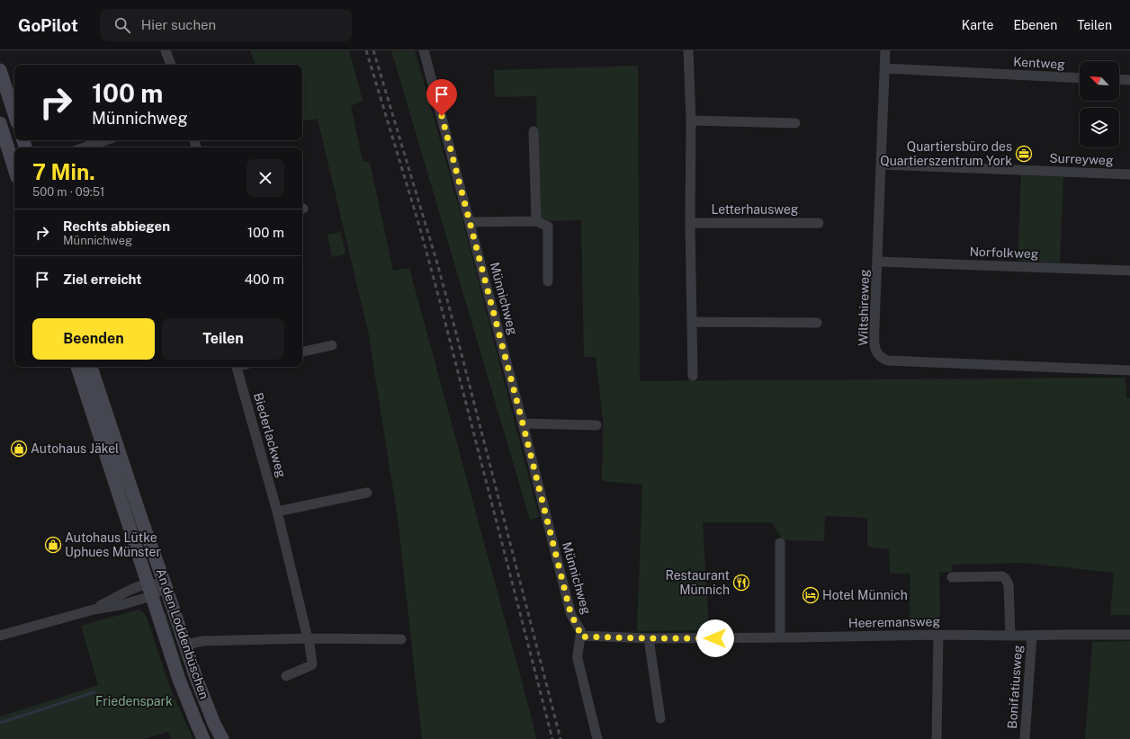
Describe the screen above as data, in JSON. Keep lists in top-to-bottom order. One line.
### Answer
{"streets":{"main road":["An den Loddenbüschen"],"street":["Kentweg","Surreyweg","Letterhausweg","Norfolkweg","Münnichweg","Wiltshireweg","Biederlackweg","Heeremansweg","Bonifatiusweg"]},"crossings":[["Kentweg","Wiltshireweg"],["Surreyweg","Wiltshireweg"],["Norfolkweg","Wiltshireweg"],["Münnichweg","Heeremansweg"],["Heeremansweg","Bonifatiusweg"]],"parks":["Friedenspark"],"places":{"office":["Quartiersbüro des Quartierszentrum York"],"shop":["Autohaus Jäkel","Autohaus Lütke Uphues Münster"],"restaurant":["Restaurant Münnich"],"hotel":["Hotel Münnich"]},"north":"top left","page":{"header":"GoPilot","search":"Hier suchen","nav":["Karte","Ebenen","Teilen"],"turn":["100 m","Münnichweg"],"heading":["7 Min.","500 m · 09:51"],"list":[{"name":"Rechts abbiegen","note":"Münnichweg","value":"100 m"},{"name":"Ziel erreicht","value":"400 m"}],"buttons":["Beenden","Teilen"]}}
